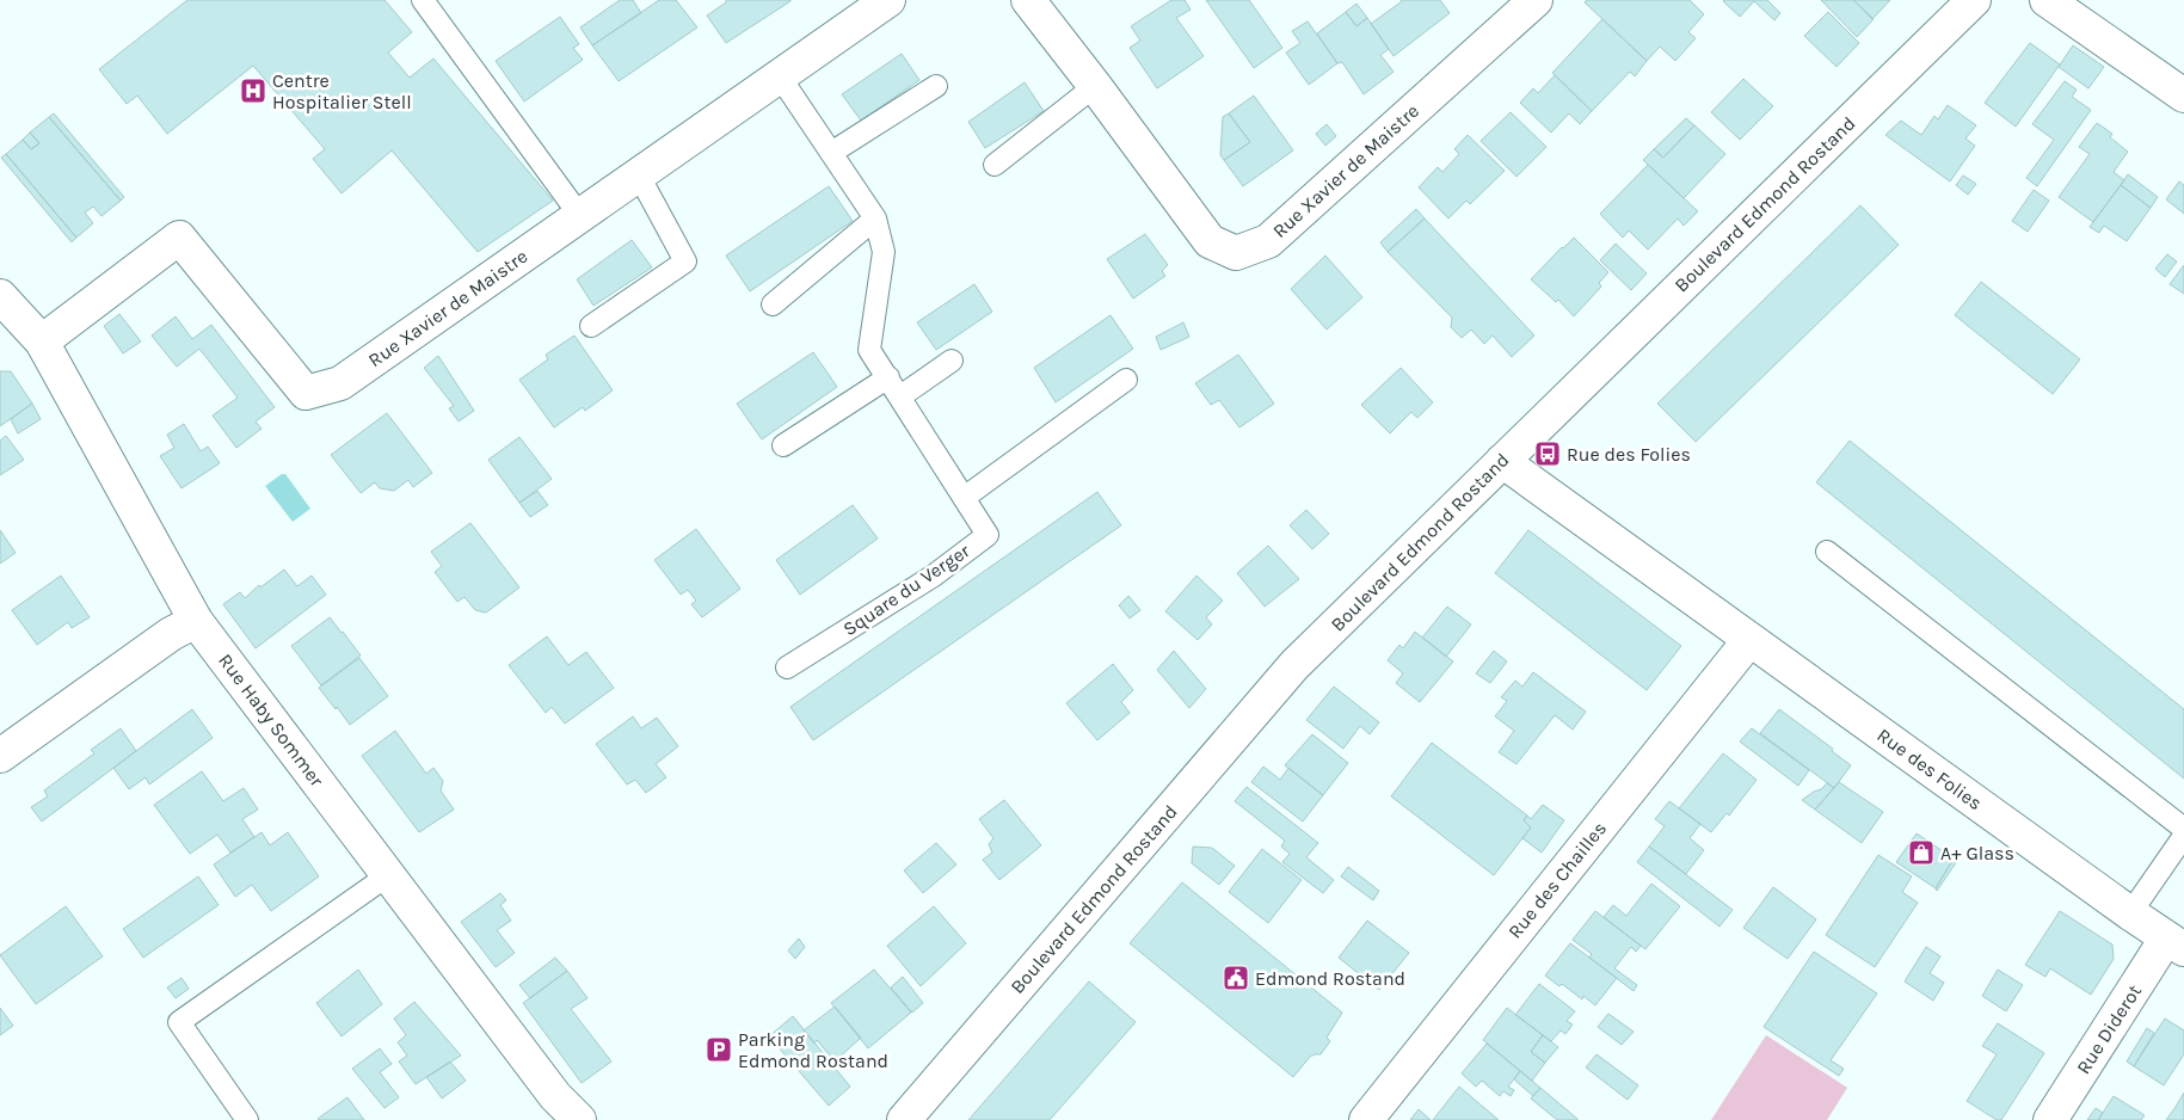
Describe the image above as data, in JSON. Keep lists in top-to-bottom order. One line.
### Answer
{"streets":{"street":["Rue Xavier de Maistre","Boulevard Edmond Rostand","Rue Haby Sommer","Rue des Folies","Rue des Chailles","Rue Diderot"],"lane":["Square du Verger"]},"crossings":[["Rue Xavier de Maistre","Square du Verger"],["Rue Xavier de Maistre","Rue Haby Sommer"],["Boulevard Edmond Rostand","Rue des Folies"],["Rue des Folies","Rue des Chailles"],["Rue des Folies","Rue Diderot"]],"places":{"hospital":["Centre Hospitalier Stell"],"bus stop":["Rue des Folies"],"shop":["A+ Glass"],"public building":["Edmond Rostand"],"parking":["Parking Edmond Rostand"]}}
